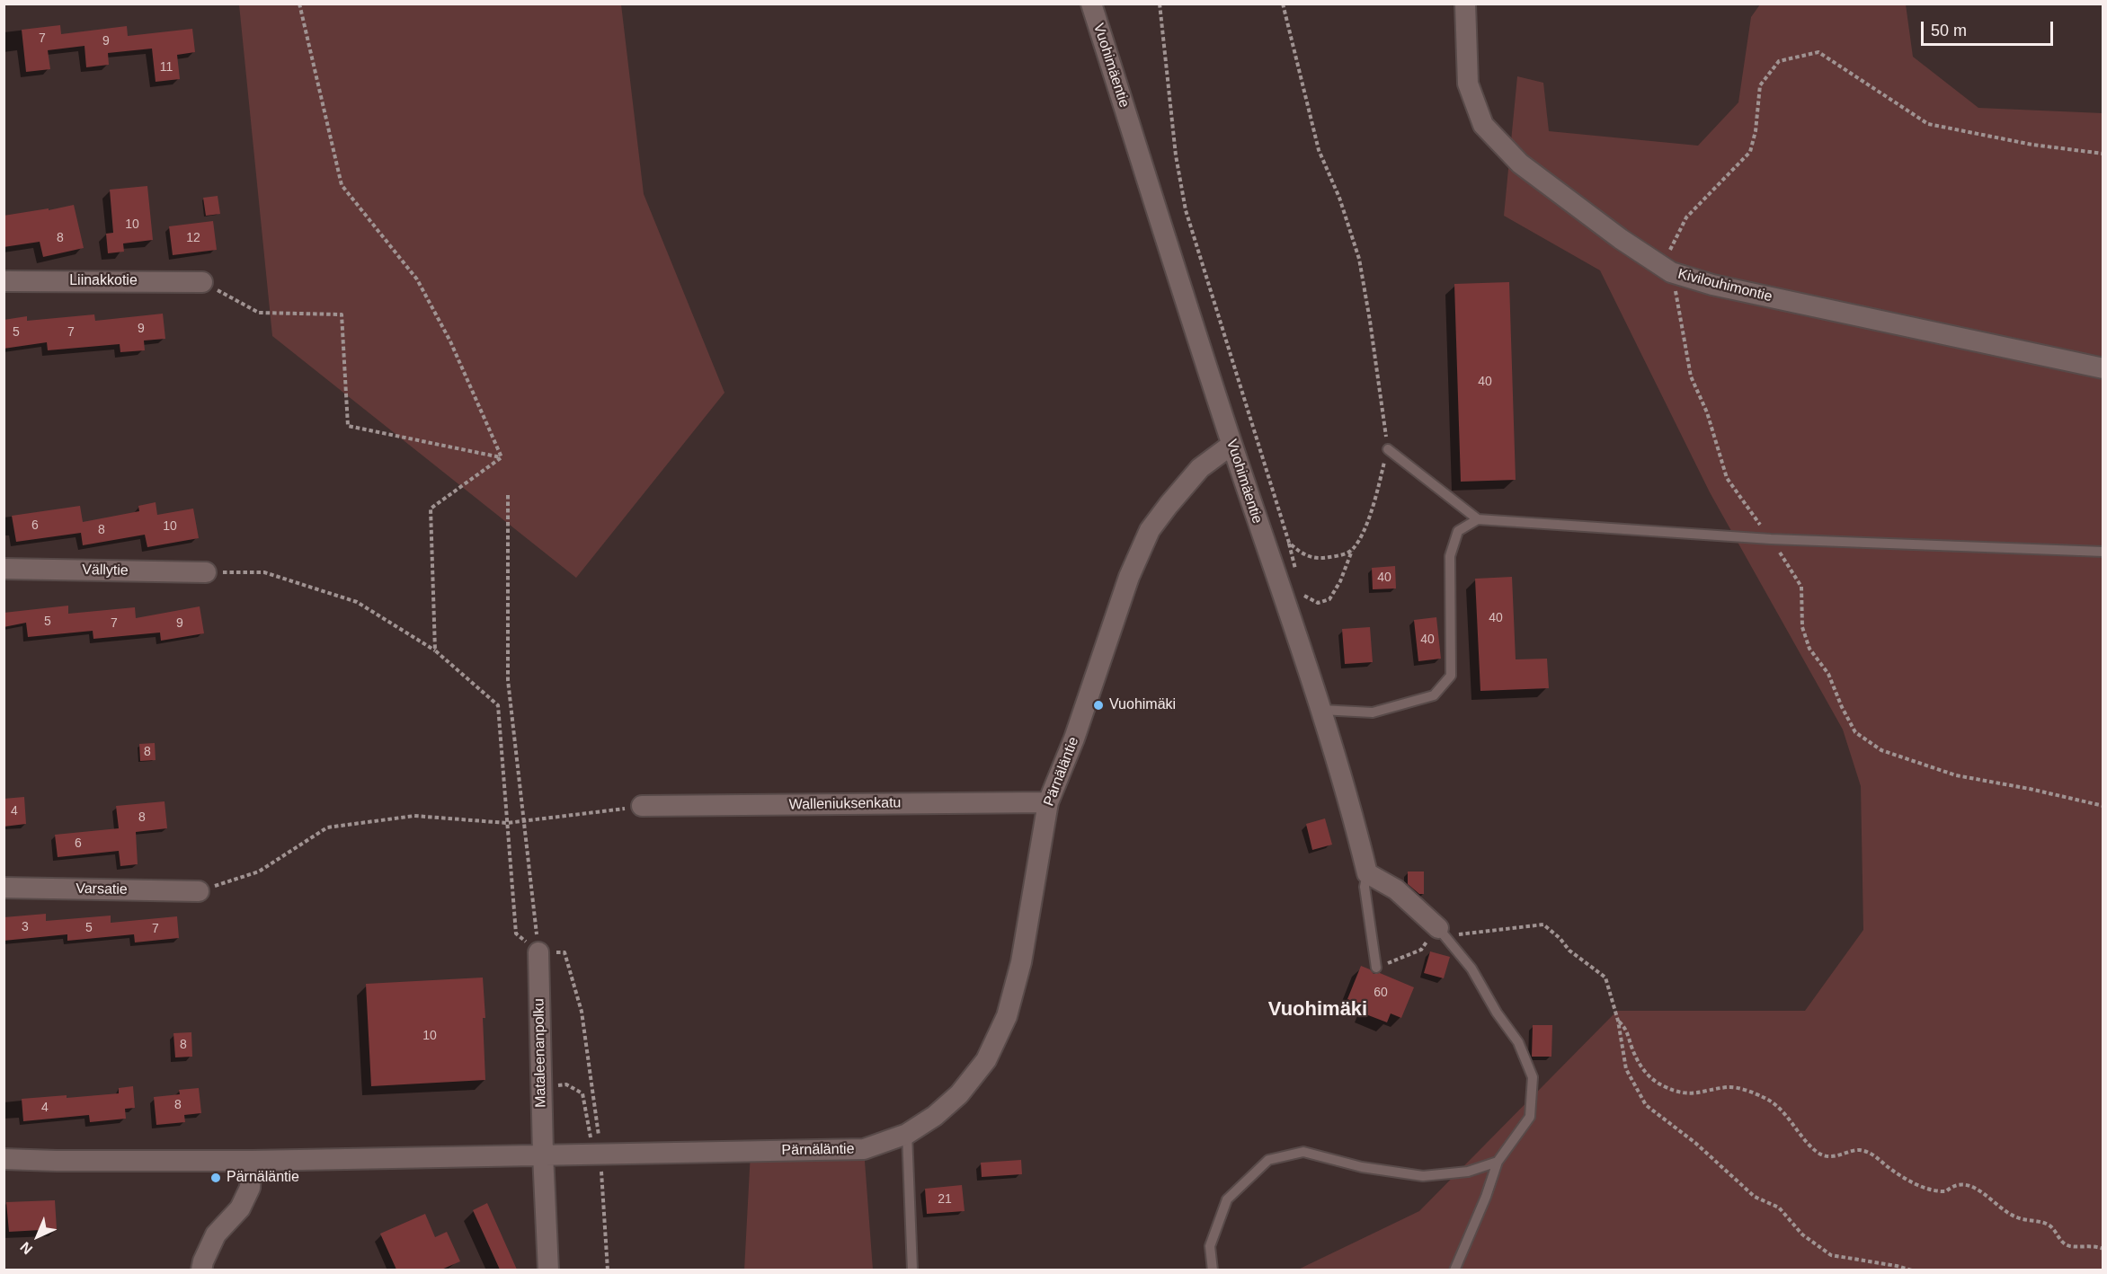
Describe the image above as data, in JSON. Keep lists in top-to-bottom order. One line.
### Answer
{"streets":{"street":["Vuohimäentie","Liinakkotie","Kivilouhimontie","Vällytie","Pärnäläntie","Walleniuksenkatu","Varsatie","Mataleenanpolku"]},"crossings":[["Vuohimäentie","Pärnäläntie"],["Pärnäläntie","Walleniuksenkatu"],["Pärnäläntie","Mataleenanpolku"]],"districts":["Vuohimäki"],"places":["Vuohimäki","Pärnäläntie"],"house_numbers":["7","9","11","10","8","12","9","5","7","40","6","10","8","40","40","5","7","9","40","8","4","8","6","3","5","7","60","10","8","8","4","21"],"scale_bar":"50 m","north":"bottom left"}
